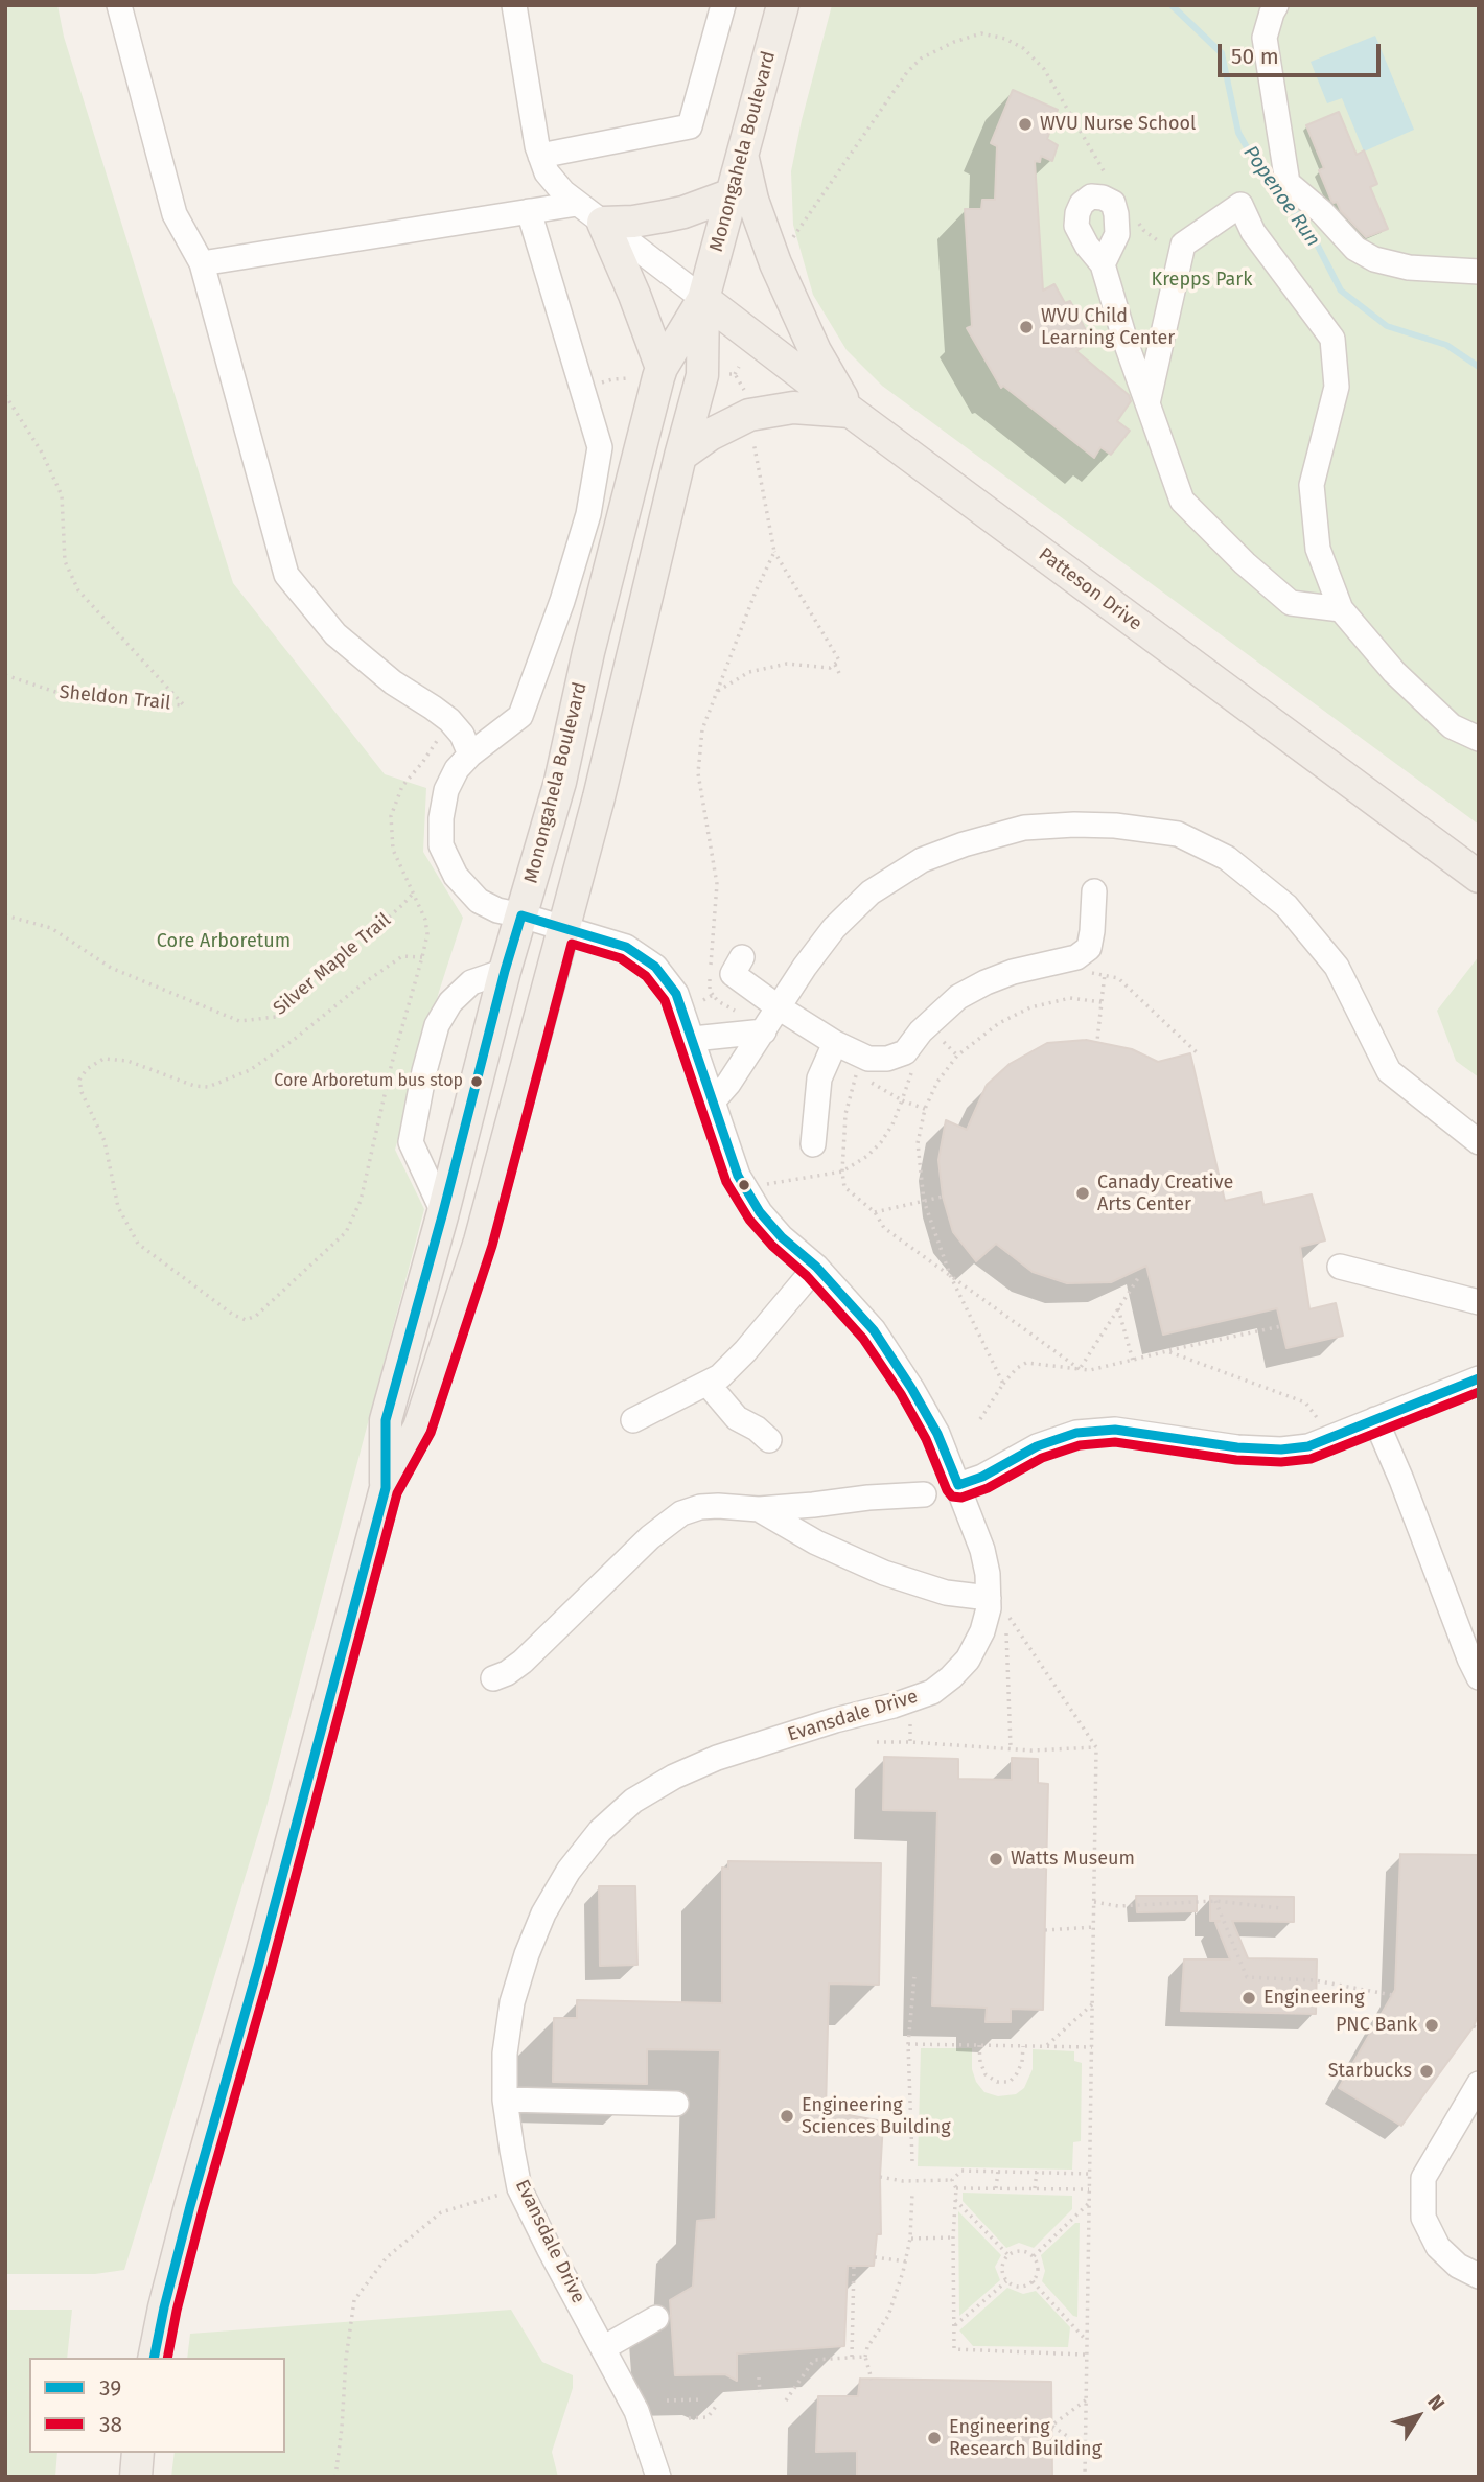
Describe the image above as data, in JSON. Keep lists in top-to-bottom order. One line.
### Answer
{"streets":{"main road":["Monongahela Boulevard","Patteson Drive"],"street":["Evansdale Drive"],"path":["Sheldon Trail","Silver Maple Trail"]},"crossings":[["Monongahela Boulevard","Patteson Drive"],["Monongahela Boulevard","Evansdale Drive"]],"water":["Popenoe Run"],"parks":["Krepps Park","Core Arboretum"],"places":["WVU Nurse School","WVU Child Learning Center","Core Arboretum bus stop","Canady Creative Arts Center","Watts Museum","Engineering","PNC Bank","Starbucks","Engineering Sciences Building","Engineering Research Building"],"lines":["transit line 39","transit line 38"],"legend":["39","38"],"scale_bar":"50 m","north":"top right"}
